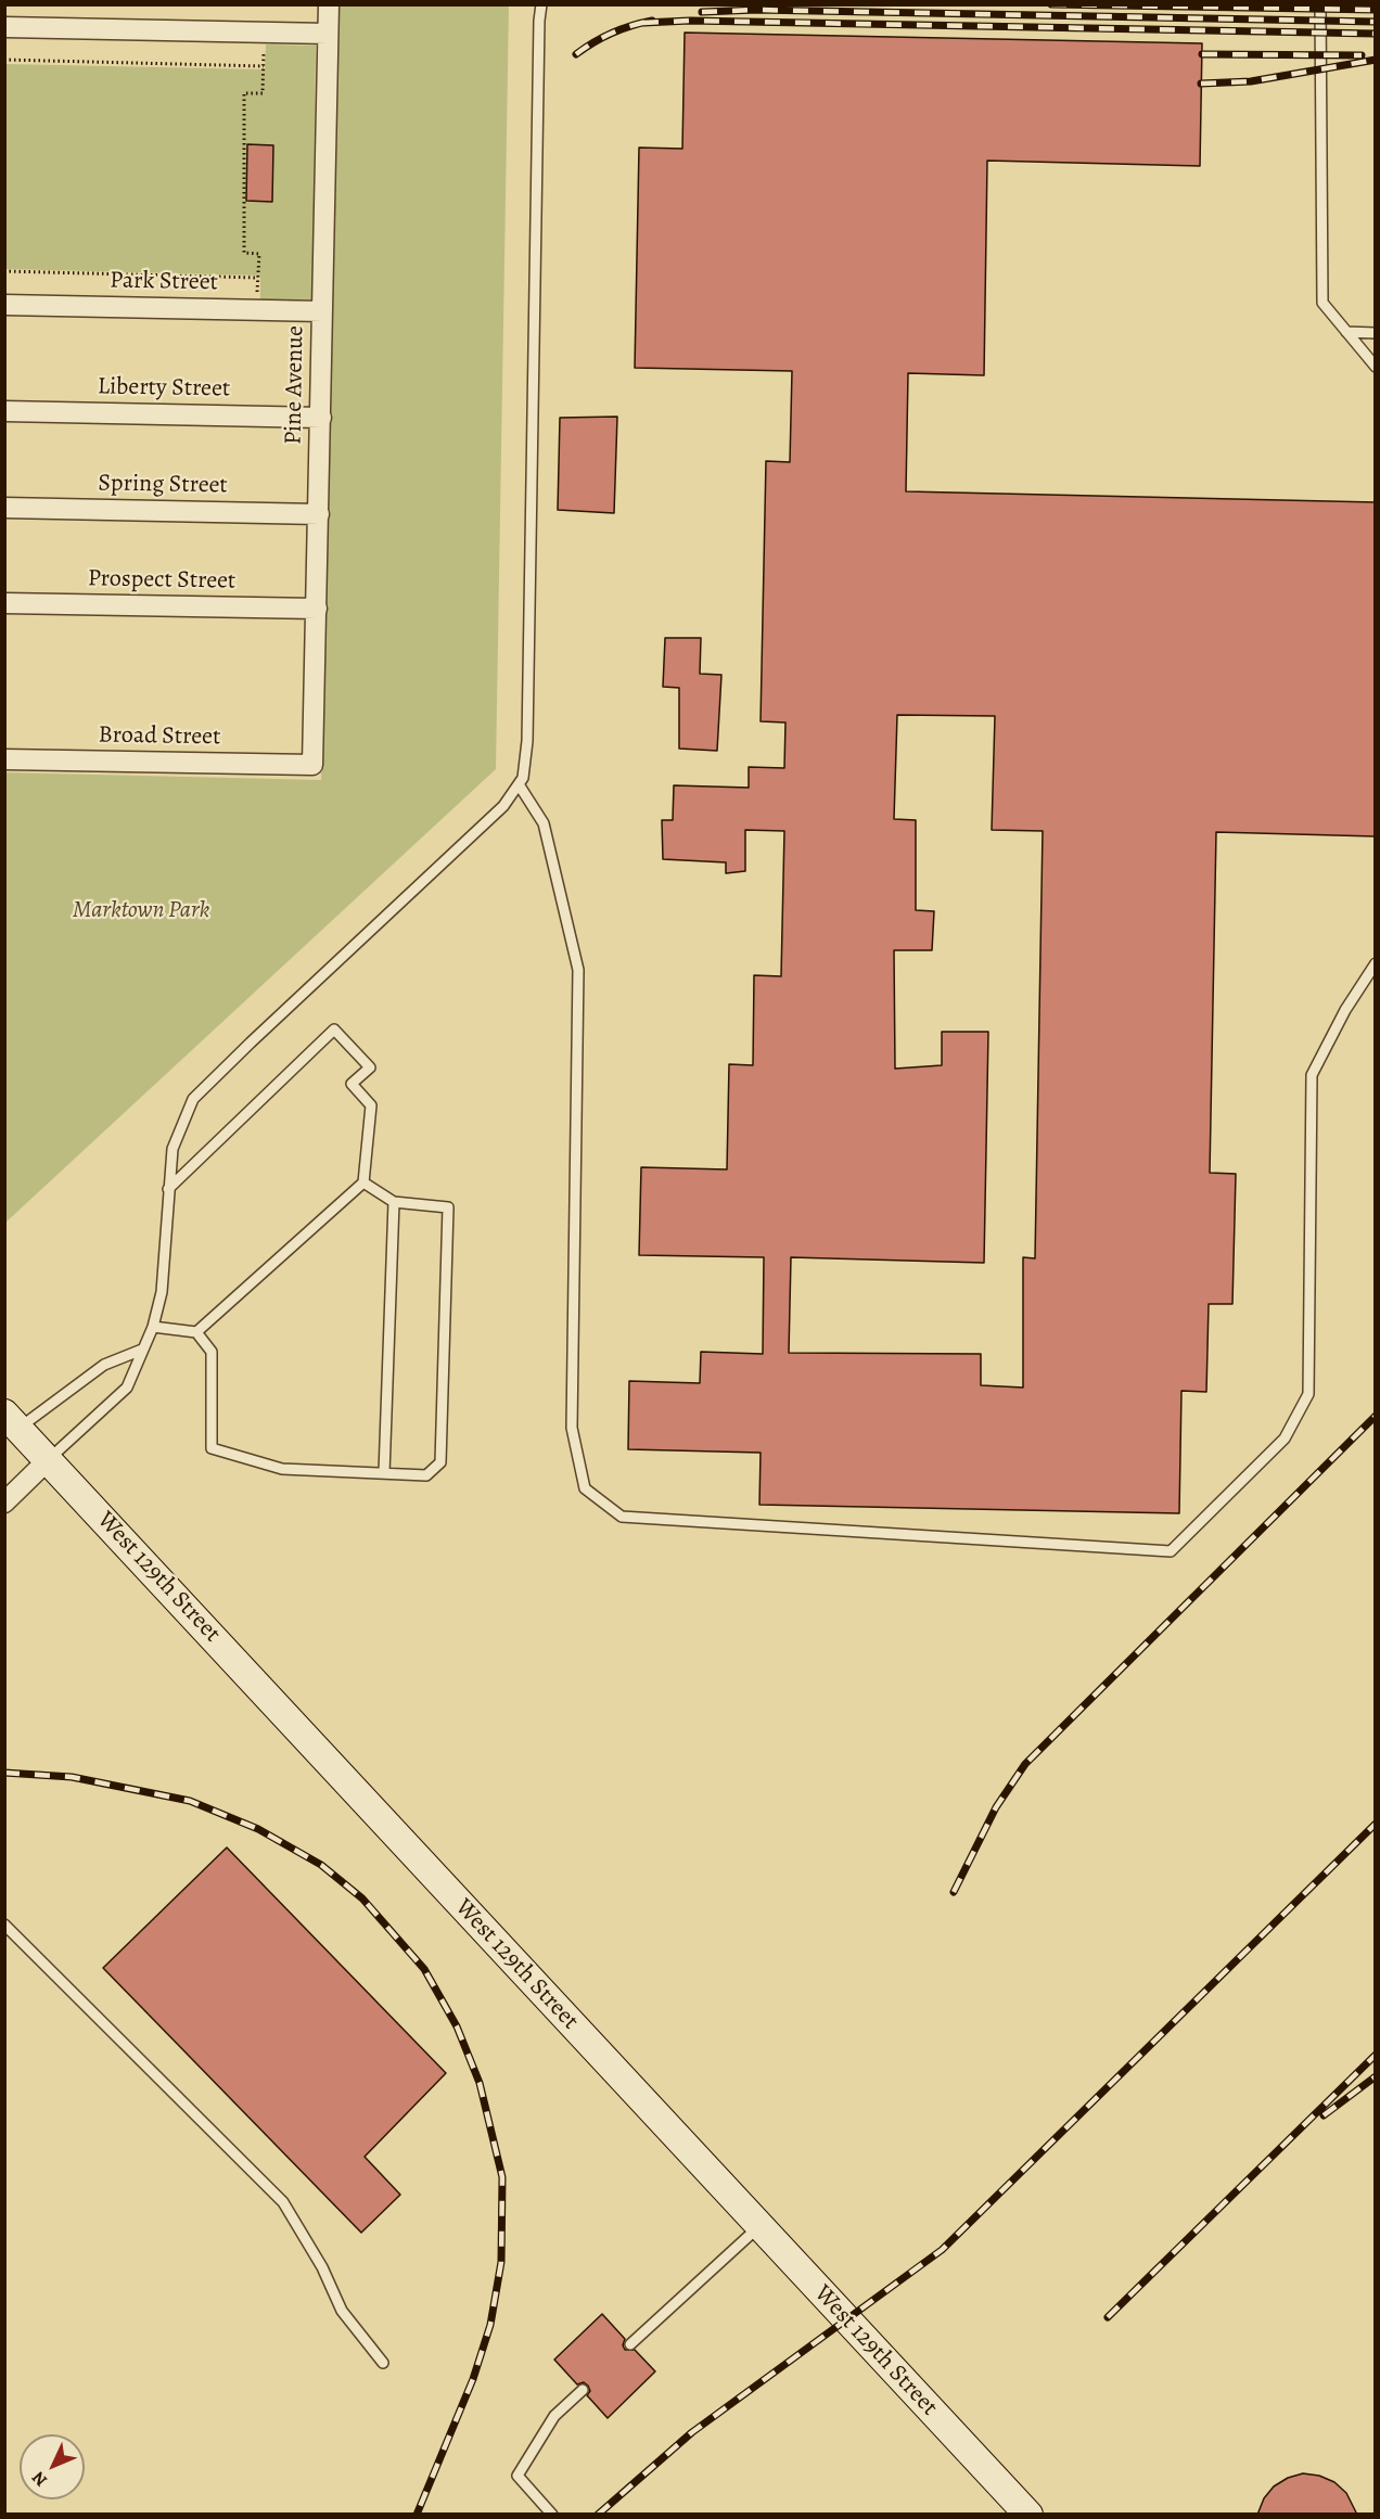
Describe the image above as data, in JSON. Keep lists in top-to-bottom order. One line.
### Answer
{"streets":{"main road":["West 129th Street"],"street":["Park Street","Pine Avenue","Liberty Street","Spring Street","Prospect Street","Broad Street"]},"crossings":[["Park Street","Pine Avenue"],["Pine Avenue","Liberty Street"],["Pine Avenue","Spring Street"],["Pine Avenue","Prospect Street"],["Pine Avenue","Broad Street"]],"parks":["Marktown Park"],"north":"bottom left"}
